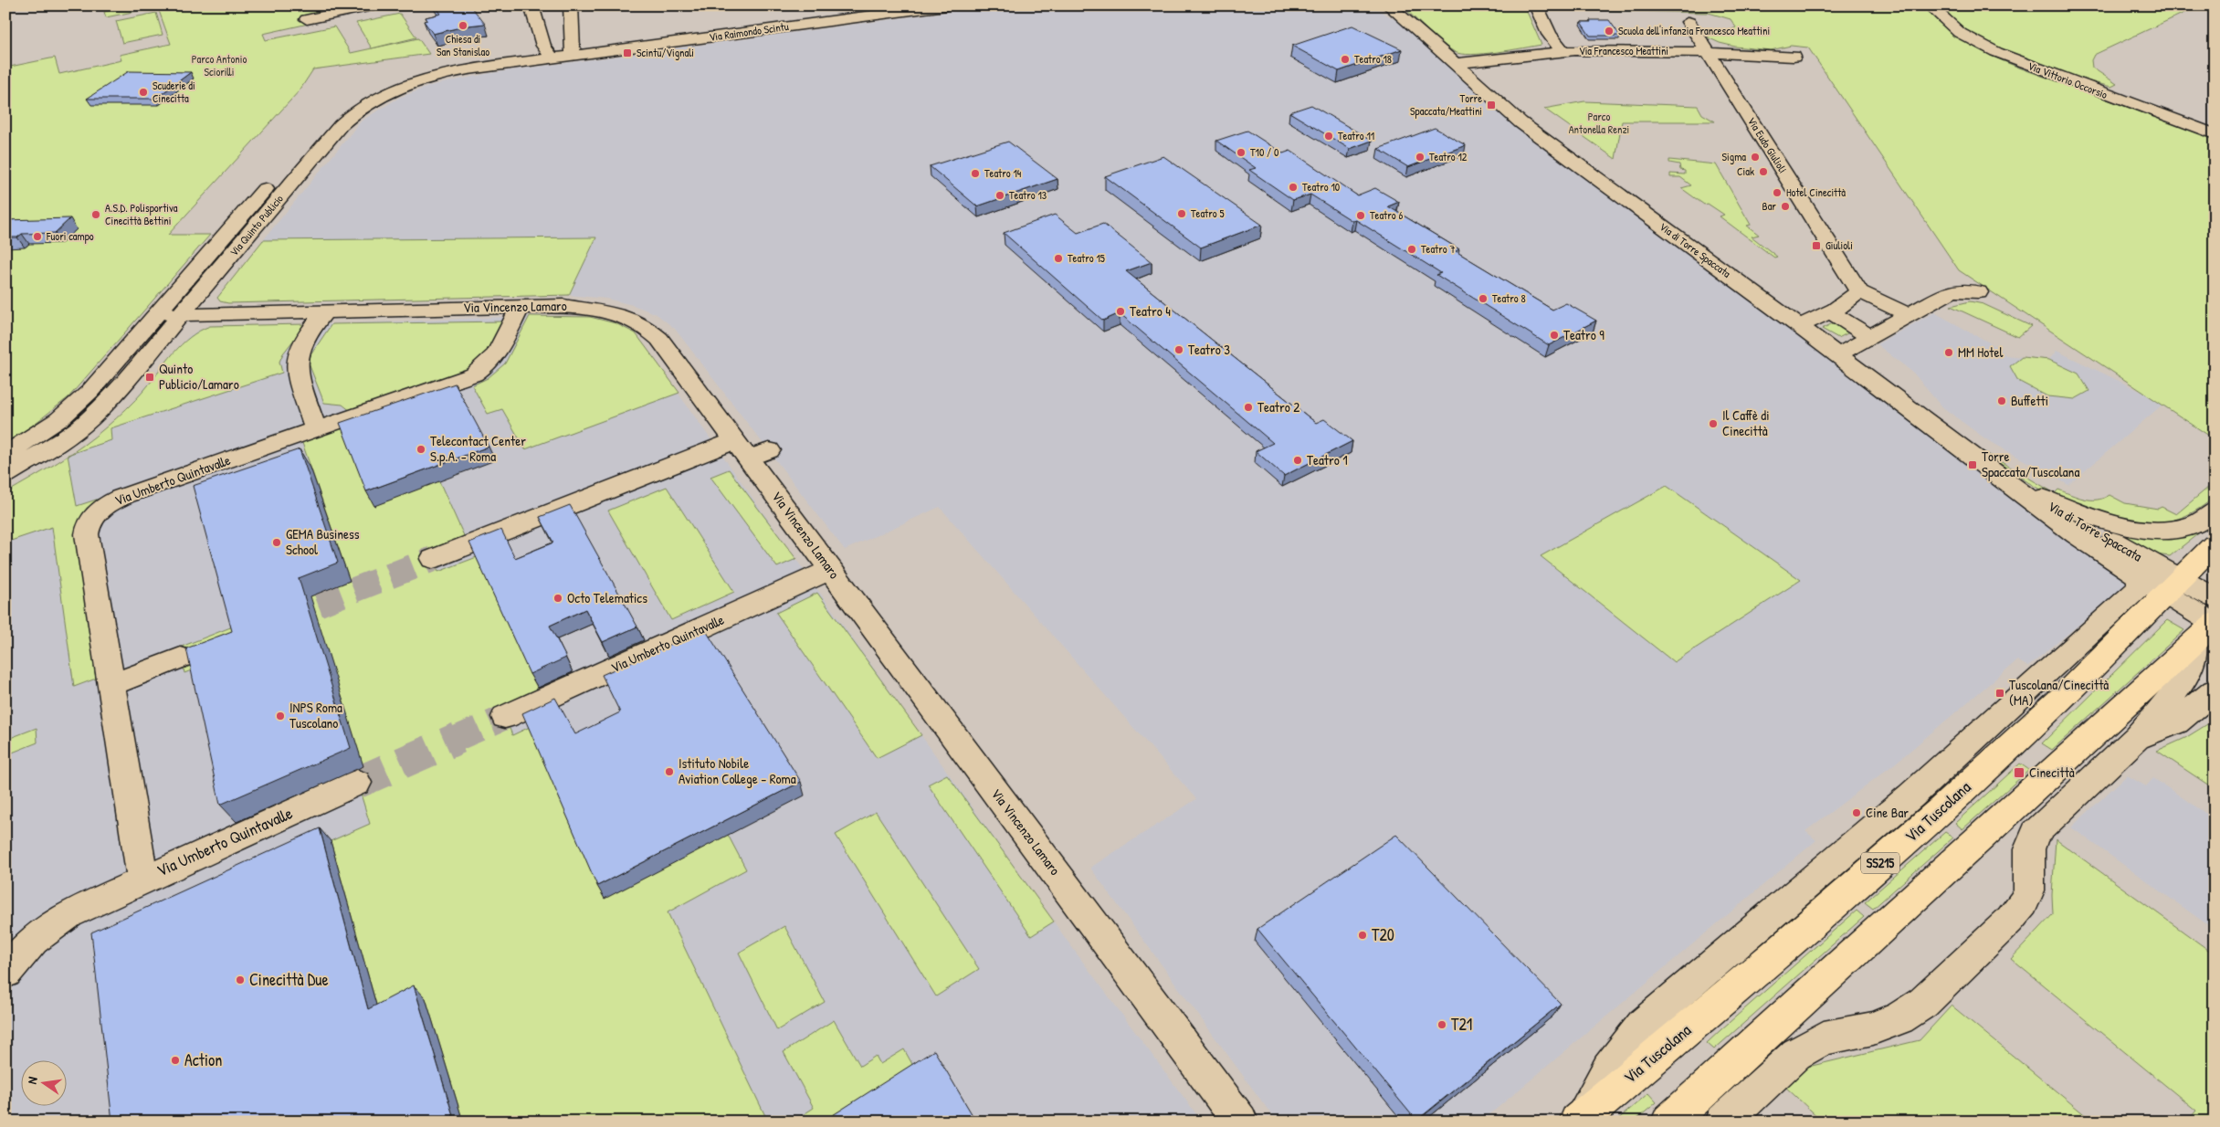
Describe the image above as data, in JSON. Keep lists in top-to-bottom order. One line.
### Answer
{"streets":{"main road":["Via Tuscolana","SS215"],"street":["Via Raimondo Scintu","Via Francesco Meattini","Via Vittorio Occorsio","Via Eudo Giulioli","Via Quinto Publicio","Via di Torre Spaccata","Via Vincenzo Lamaro","Via Umberto Quintavalle"]},"crossings":[["Via Raimondo Scintu","Via Quinto Publicio"],["Via Francesco Meattini","Via Eudo Giulioli"],["Via Francesco Meattini","Via di Torre Spaccata"],["Via Quinto Publicio","Via Vincenzo Lamaro"],["Via di Torre Spaccata","Via Tuscolana"],["Via Vincenzo Lamaro","Via Umberto Quintavalle"]],"parks":["Parco Antonio Sciorilli","Parco Antonella Renzi"],"places":{"other":["Chiesa di San Stanislao","Scuola dell'infanzia Francesco Meattini","Teatro 18","Scuderie di Cinecitta","Teatro 11","T10 / 0","Teatro 12","Sigma","Ciak","Teatro 14","Teatro 10","Hotel Cinecittà","Teatro 13","Bar","Teatro 5","A.S.D. Polisportiva Cinecittà Bettini","Teatro 6","Fuori campo","Teatro 7","Teatro 15","Teatro 8","Teatro 4","Teatro 9","Teatro 3","MM Hotel","Buffetti","Teatro 2","Il Caffè di Cinecittà","Telecontact Center S.p.A. - Roma","Teatro 1","GEMA Business School","Octo Telematics","INPS Roma Tuscolano","Istituto Nobile Aviation College - Roma","Cine Bar","T20","Cinecittà Due","T21","Action"],"transit":["Scintu/Vignali","Torre Spaccata/Meattini","Giulioli","Quinto Publicio/Lamaro","Torre Spaccata/Tuscolana","Tuscolana/Cinecittà (MA)","Cinecittà"]},"north":"left"}
